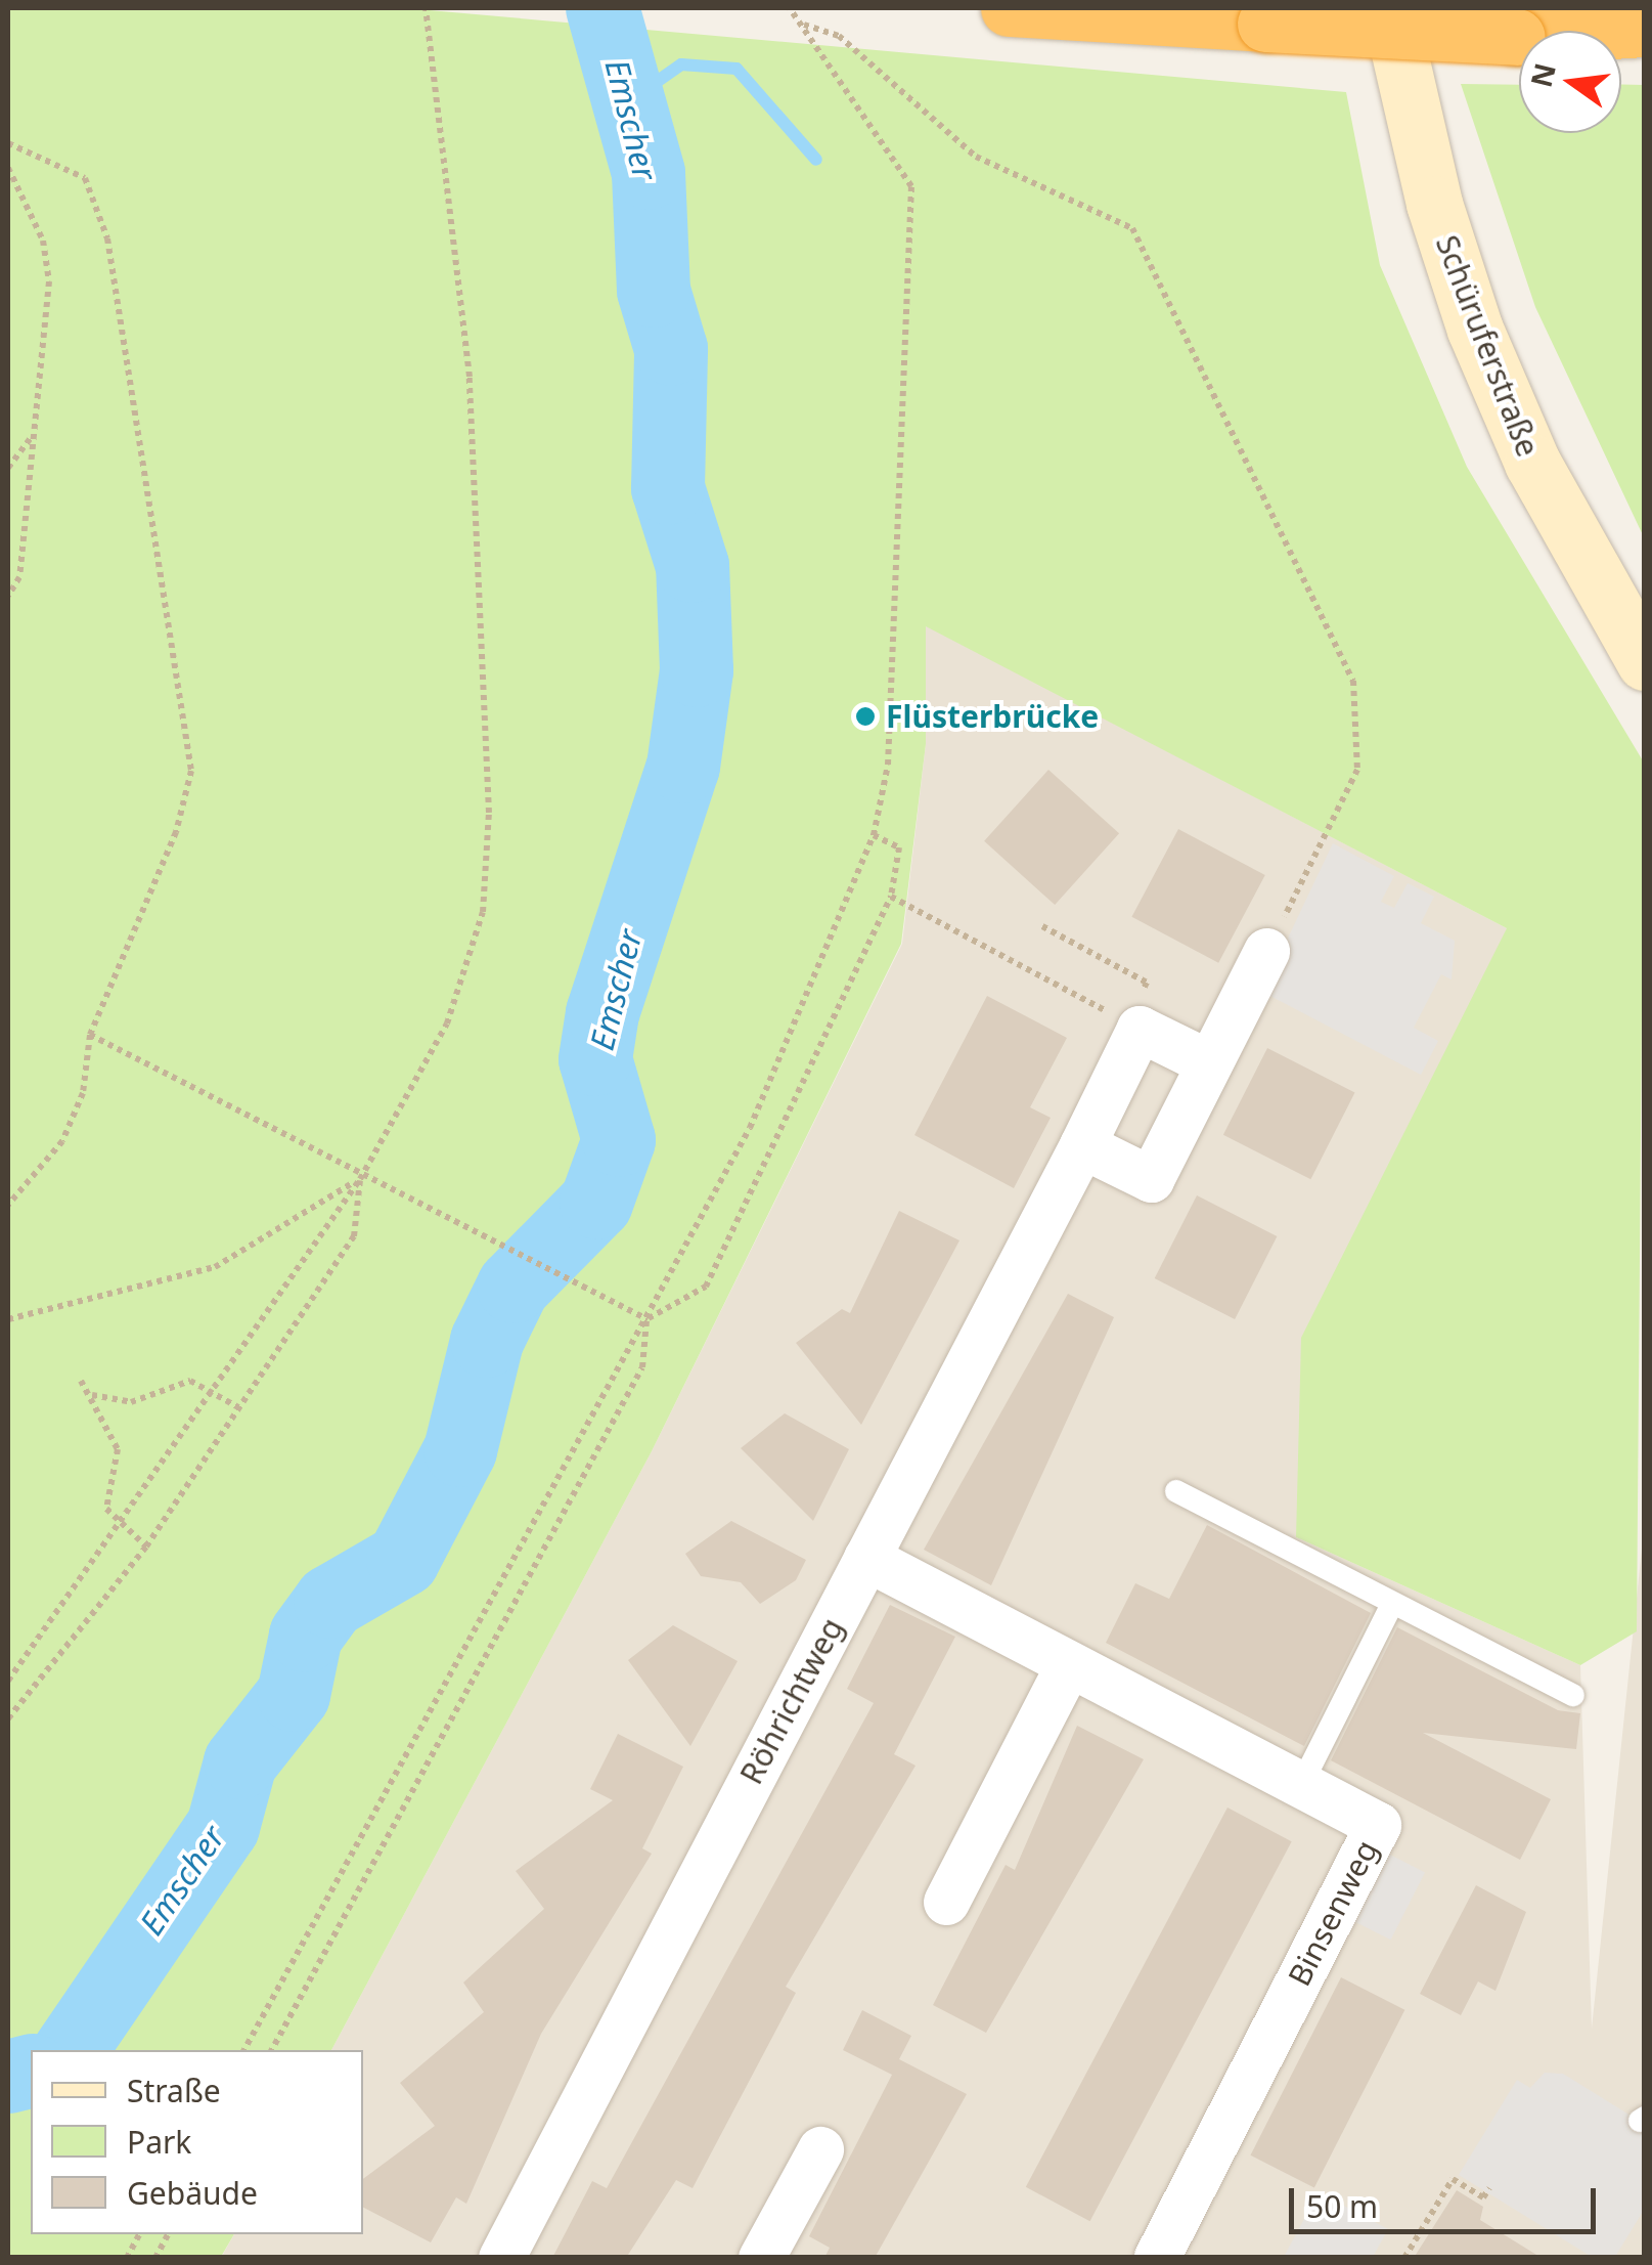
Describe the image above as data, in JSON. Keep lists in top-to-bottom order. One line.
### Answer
{"streets":{"main road":["Schüruferstraße"],"street":["Röhrichtweg","Binsenweg"]},"crossings":[["Röhrichtweg","Binsenweg"]],"water":["Emscher"],"places":["Flüsterbrücke"],"legend":["Straße","Park","Gebäude"],"scale_bar":"50 m","north":"left"}
